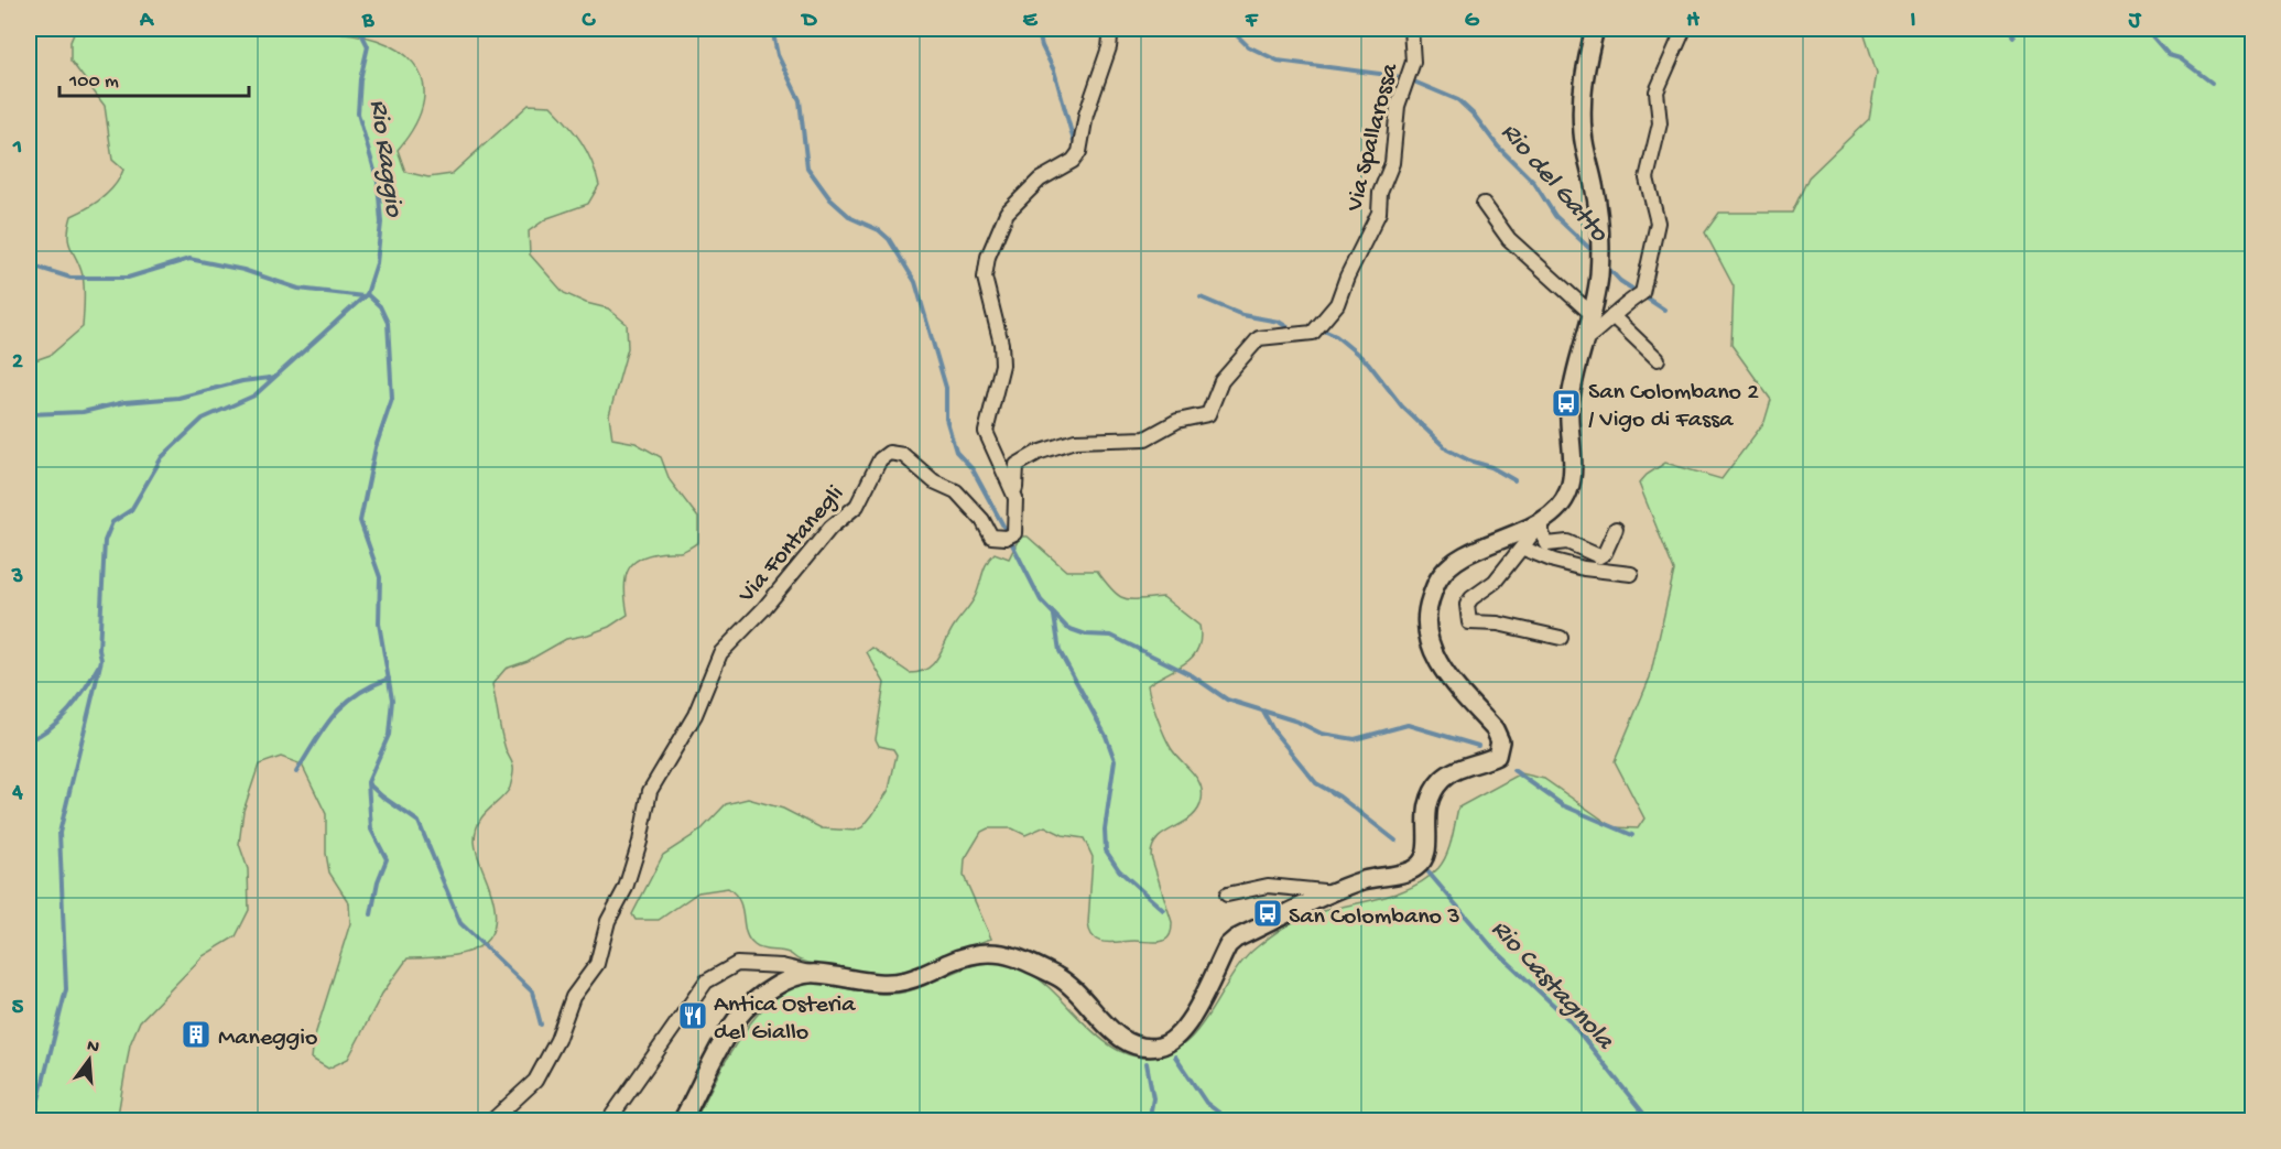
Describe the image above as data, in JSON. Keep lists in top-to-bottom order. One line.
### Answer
{"streets":{"street":["Via Spallarossa","Via Fontanegli"]},"crossings":[["Via Spallarossa","Via Fontanegli"]],"water":["Rio Raggio","Rio del Gatto","Rio Castagnola"],"places":{"bus stop":["San Colombano 2 / Vigo di Fassa","San Colombano 3"],"restaurant":["Antica Osteria del Giallo"],"building":["Maneggio"]},"scale_bar":"100 m","north":"top","grid":{"columns":["A","B","C","D","E","F","G","H","I","J"],"rows":["1","2","3","4","5"]}}
